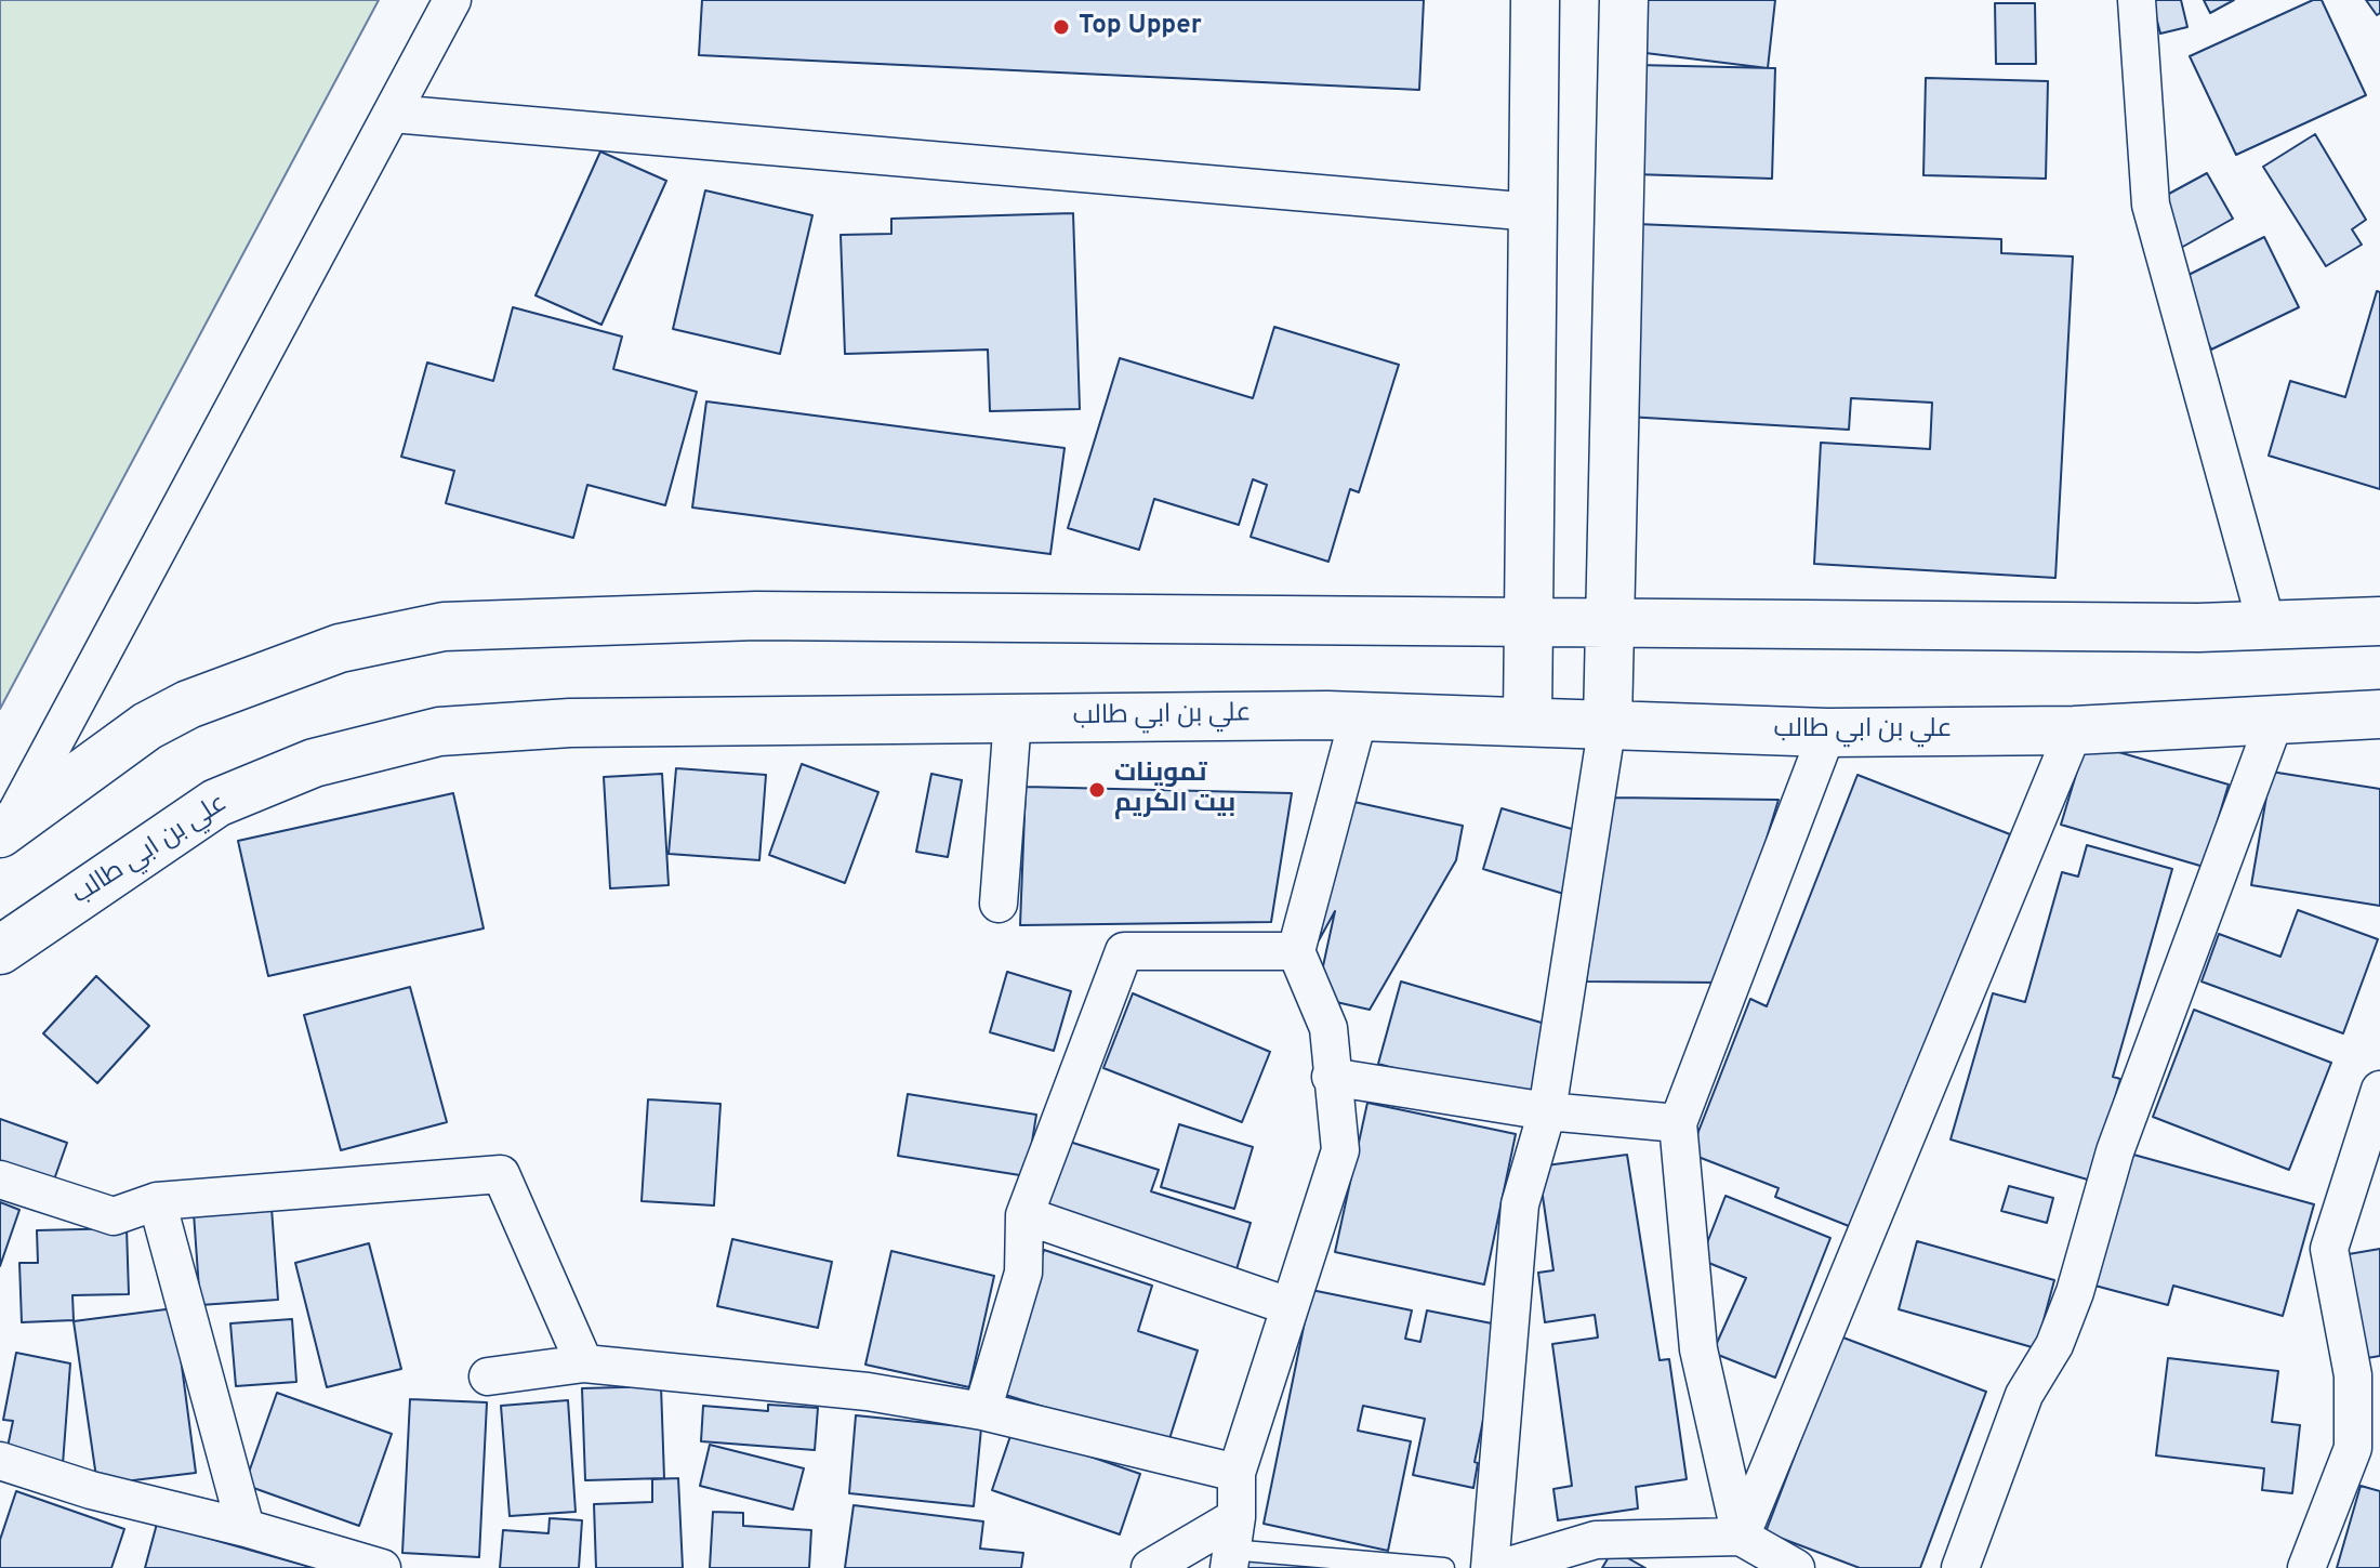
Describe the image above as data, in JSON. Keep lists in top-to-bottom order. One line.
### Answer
{"streets":{"main road":["علي بن ابي طالب"]},"places":["Top Upper","تموينات بيت الكريم"]}
